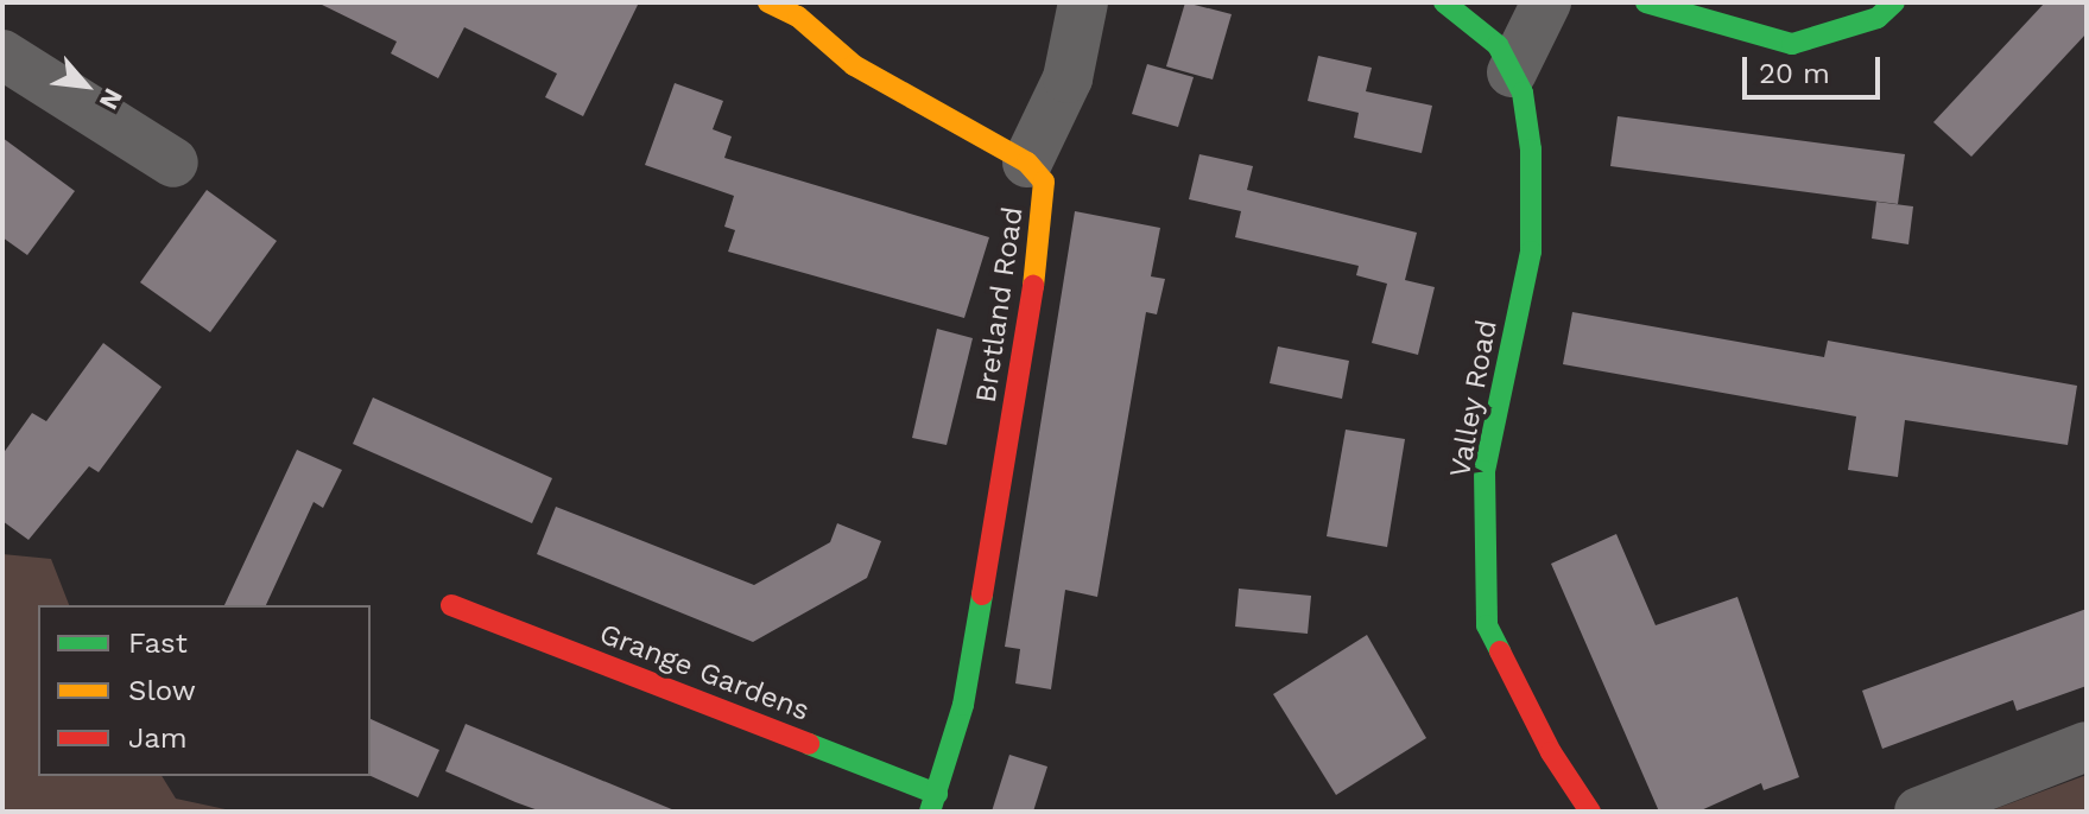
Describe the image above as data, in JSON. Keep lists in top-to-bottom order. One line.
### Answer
{"streets":{"street":["Bretland Road","Valley Road","Grange Gardens"]},"crossings":[["Bretland Road","Grange Gardens"]],"legend":["Fast","Slow","Jam"],"scale_bar":"20 m","north":"bottom right"}
